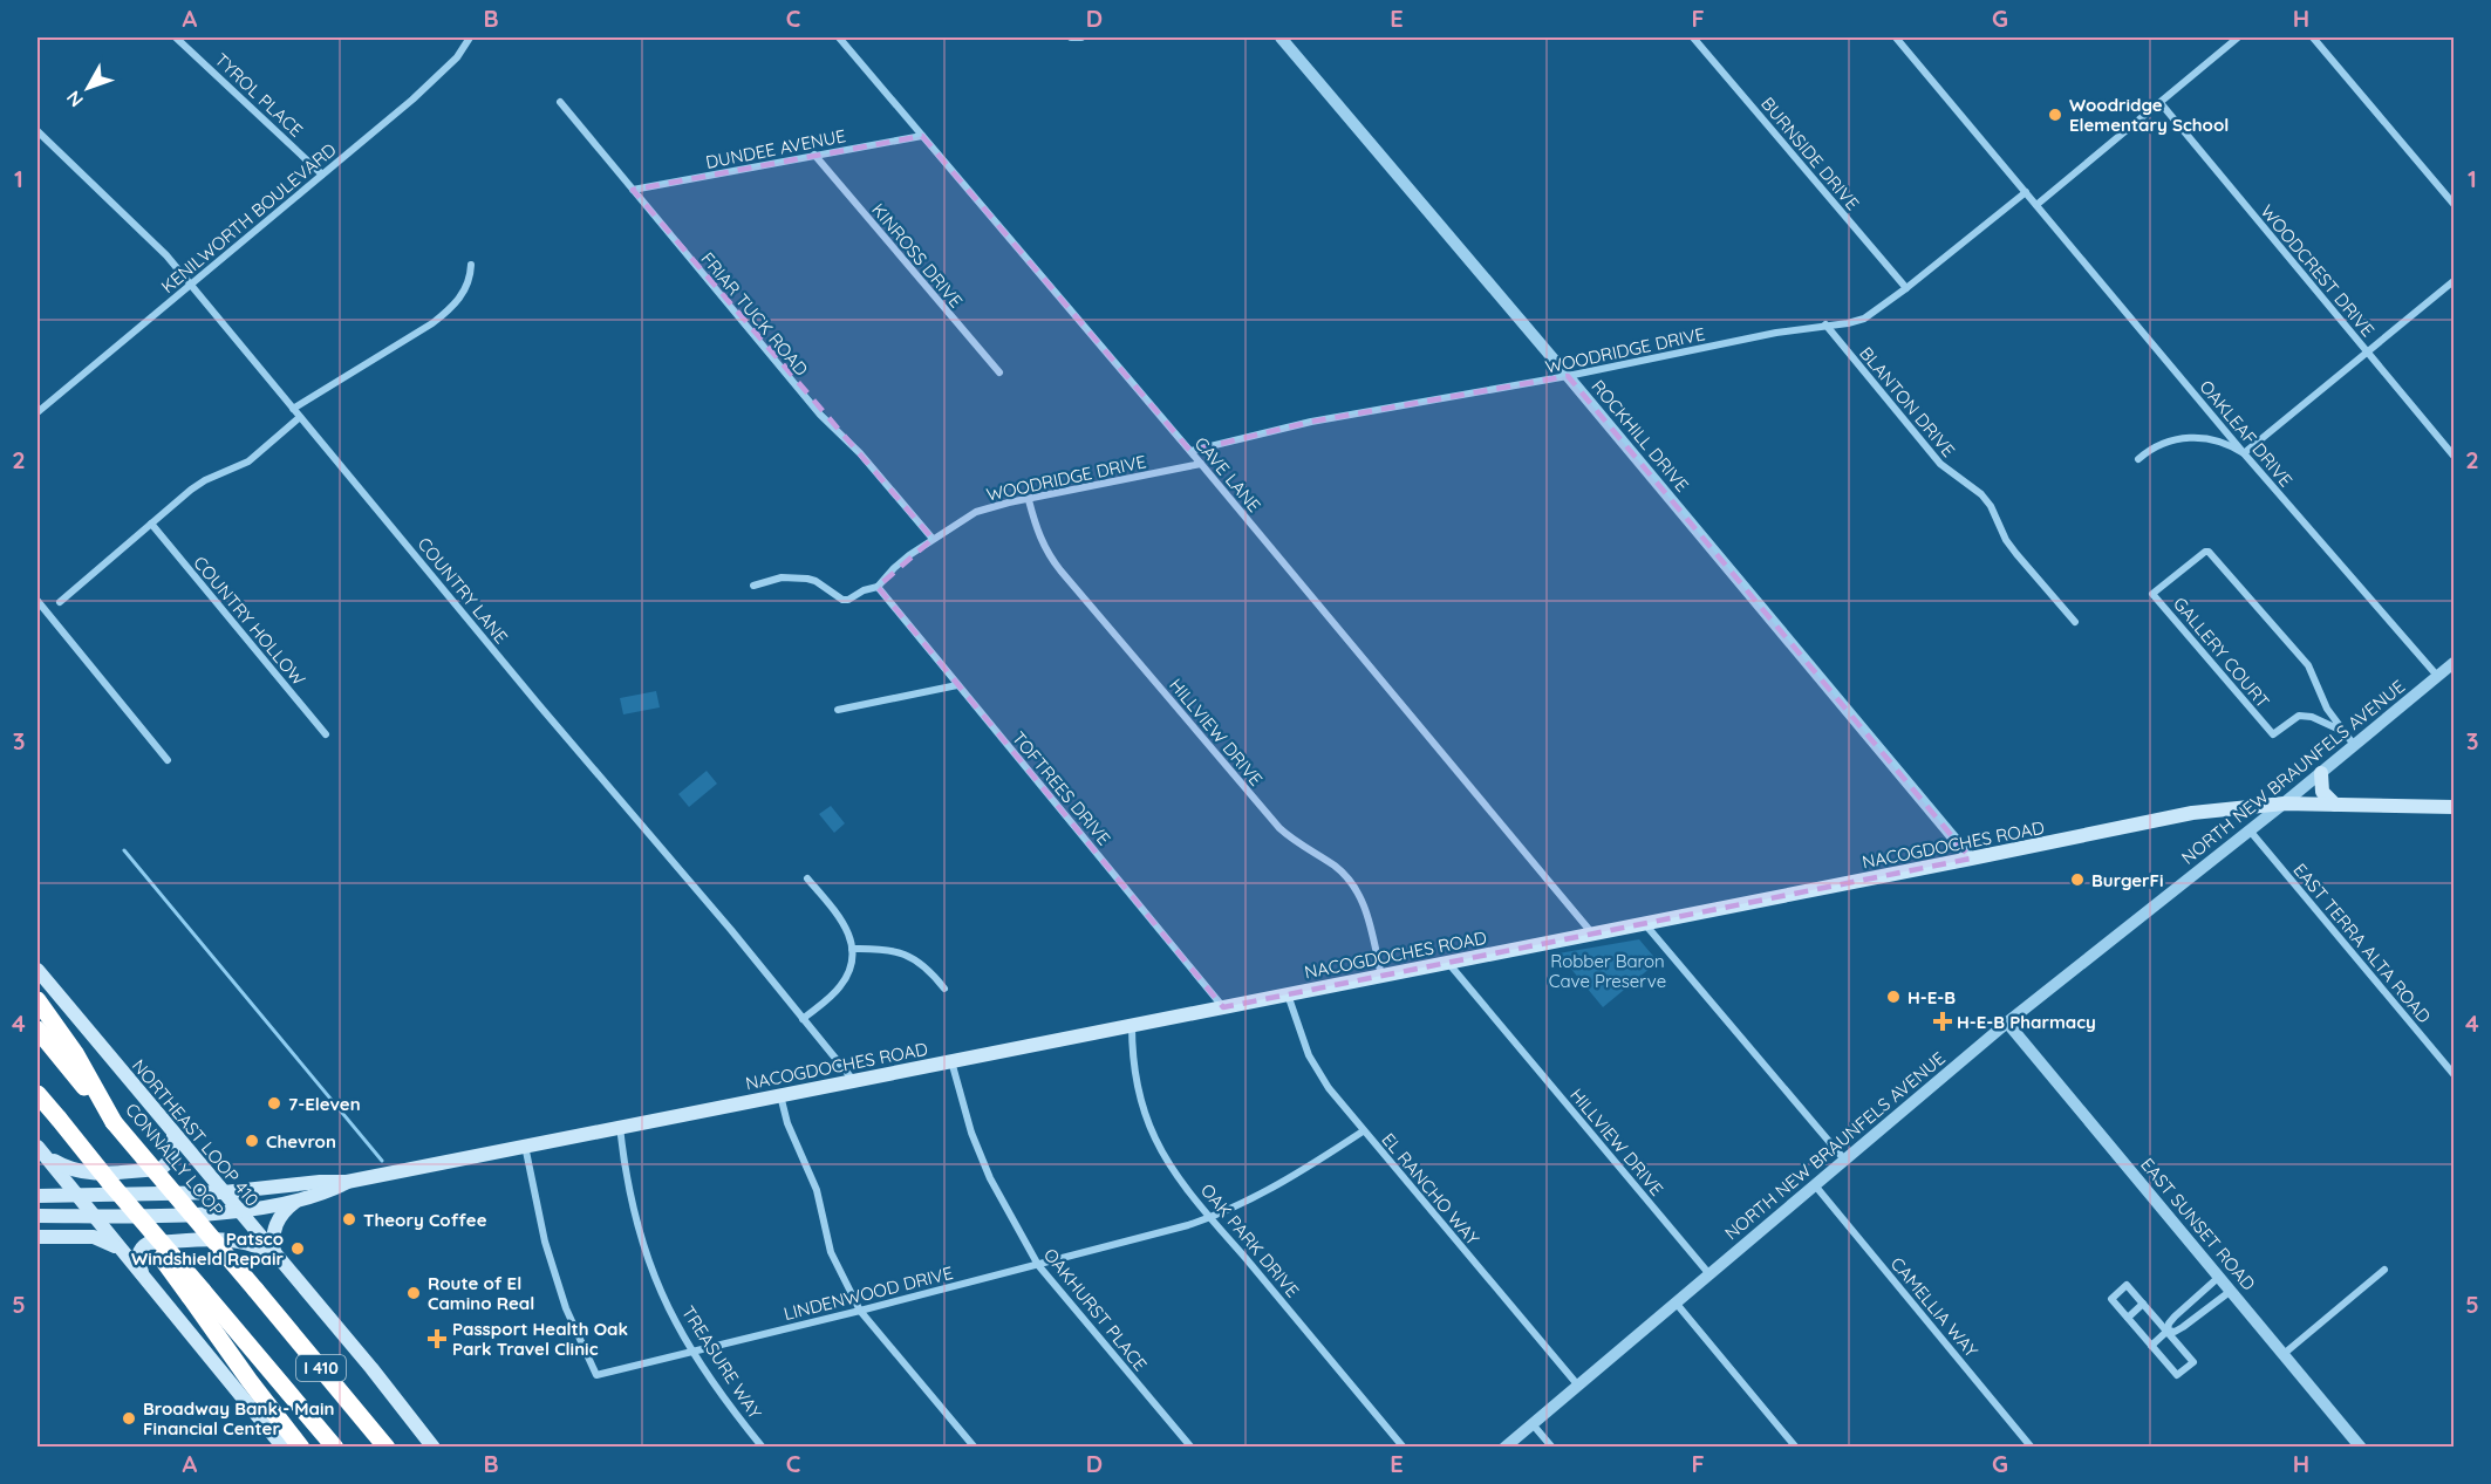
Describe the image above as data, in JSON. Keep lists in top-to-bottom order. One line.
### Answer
{"streets":{"highway":["CONNALLY LOOP","I 410"],"main road":["NACOGDOCHES ROAD","NORTHEAST LOOP 410"],"street":["TYROL PLACE","DUNDEE AVENUE","BURNSIDE DRIVE","KENILWORTH BOULEVARD","KINROSS DRIVE","WOODCREST DRIVE","FRIAR TUCK ROAD","WOODRIDGE DRIVE","BLANTON DRIVE","OAKLEAF DRIVE","ROCKHILL DRIVE","CAVE LANE","COUNTRY LANE","COUNTRY HOLLOW","GALLERY COURT","HILLVIEW DRIVE","NORTH NEW BRAUNFELS AVENUE","TOFTREES DRIVE","EAST TERRA ALTA ROAD","EL RANCHO WAY","EAST SUNSET ROAD","OAK PARK DRIVE","LINDENWOOD DRIVE","CAMELLIA WAY","OAKHURST PLACE","TREASURE WAY"]},"crossings":[["TYROL PLACE","KENILWORTH BOULEVARD"],["DUNDEE AVENUE","KINROSS DRIVE"],["DUNDEE AVENUE","FRIAR TUCK ROAD"],["DUNDEE AVENUE","CAVE LANE"],["BURNSIDE DRIVE","WOODRIDGE DRIVE"],["KENILWORTH BOULEVARD","COUNTRY LANE"],["FRIAR TUCK ROAD","WOODRIDGE DRIVE"],["WOODRIDGE DRIVE","BLANTON DRIVE"],["WOODRIDGE DRIVE","OAKLEAF DRIVE"],["WOODRIDGE DRIVE","ROCKHILL DRIVE"],["WOODRIDGE DRIVE","CAVE LANE"],["WOODRIDGE DRIVE","HILLVIEW DRIVE"],["WOODRIDGE DRIVE","TOFTREES DRIVE"],["OAKLEAF DRIVE","NORTH NEW BRAUNFELS AVENUE"],["ROCKHILL DRIVE","NACOGDOCHES ROAD"],["CAVE LANE","NACOGDOCHES ROAD"],["COUNTRY LANE","NACOGDOCHES ROAD"],["GALLERY COURT","NORTH NEW BRAUNFELS AVENUE"],["HILLVIEW DRIVE","NORTH NEW BRAUNFELS AVENUE"],["HILLVIEW DRIVE","NACOGDOCHES ROAD"],["NORTH NEW BRAUNFELS AVENUE","NACOGDOCHES ROAD"],["NORTH NEW BRAUNFELS AVENUE","EAST TERRA ALTA ROAD"],["NORTH NEW BRAUNFELS AVENUE","EL RANCHO WAY"],["NORTH NEW BRAUNFELS AVENUE","EAST SUNSET ROAD"],["NORTH NEW BRAUNFELS AVENUE","CAMELLIA WAY"],["TOFTREES DRIVE","NACOGDOCHES ROAD"],["NACOGDOCHES ROAD","NORTHEAST LOOP 410"],["NACOGDOCHES ROAD","EL RANCHO WAY"],["NACOGDOCHES ROAD","OAK PARK DRIVE"],["NACOGDOCHES ROAD","LINDENWOOD DRIVE"],["NACOGDOCHES ROAD","OAKHURST PLACE"],["NACOGDOCHES ROAD","TREASURE WAY"],["EL RANCHO WAY","LINDENWOOD DRIVE"],["OAK PARK DRIVE","LINDENWOOD DRIVE"],["LINDENWOOD DRIVE","OAKHURST PLACE"],["LINDENWOOD DRIVE","TREASURE WAY"]],"parks":["Robber Baron Cave Preserve"],"places":{"other":["Woodridge Elementary School","BurgerFi","H-E-B","7-Eleven","Chevron","Theory Coffee","Patsco Windshield Repair","Route of El Camino Real","Broadway Bank - Main Financial Center"],"health":["H-E-B Pharmacy","Passport Health Oak Park Travel Clinic"]},"north":"bottom left","grid":{"columns":["A","B","C","D","E","F","G","H"],"rows":["1","2","3","4","5"]}}
